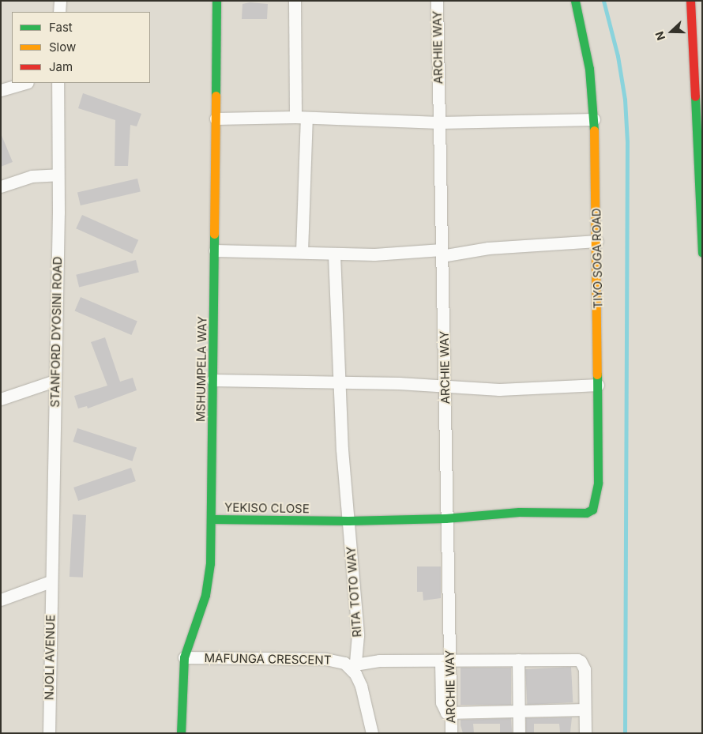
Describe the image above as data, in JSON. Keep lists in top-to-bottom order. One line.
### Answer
{"streets":{"main road":["TIYO SOGA ROAD","MSHUMPELA WAY","YEKISO CLOSE"],"street":["ARCHIE WAY","STANFORD DYOSINI ROAD","RITA TOTO WAY","NJOLI AVENUE","MAFUNGA CRESCENT"]},"crossings":[["ARCHIE WAY","YEKISO CLOSE"],["TIYO SOGA ROAD","YEKISO CLOSE"],["STANFORD DYOSINI ROAD","NJOLI AVENUE"],["MSHUMPELA WAY","YEKISO CLOSE"],["MSHUMPELA WAY","MAFUNGA CRESCENT"],["YEKISO CLOSE","RITA TOTO WAY"],["RITA TOTO WAY","MAFUNGA CRESCENT"]],"legend":["Fast","Slow","Jam"],"north":"left"}
